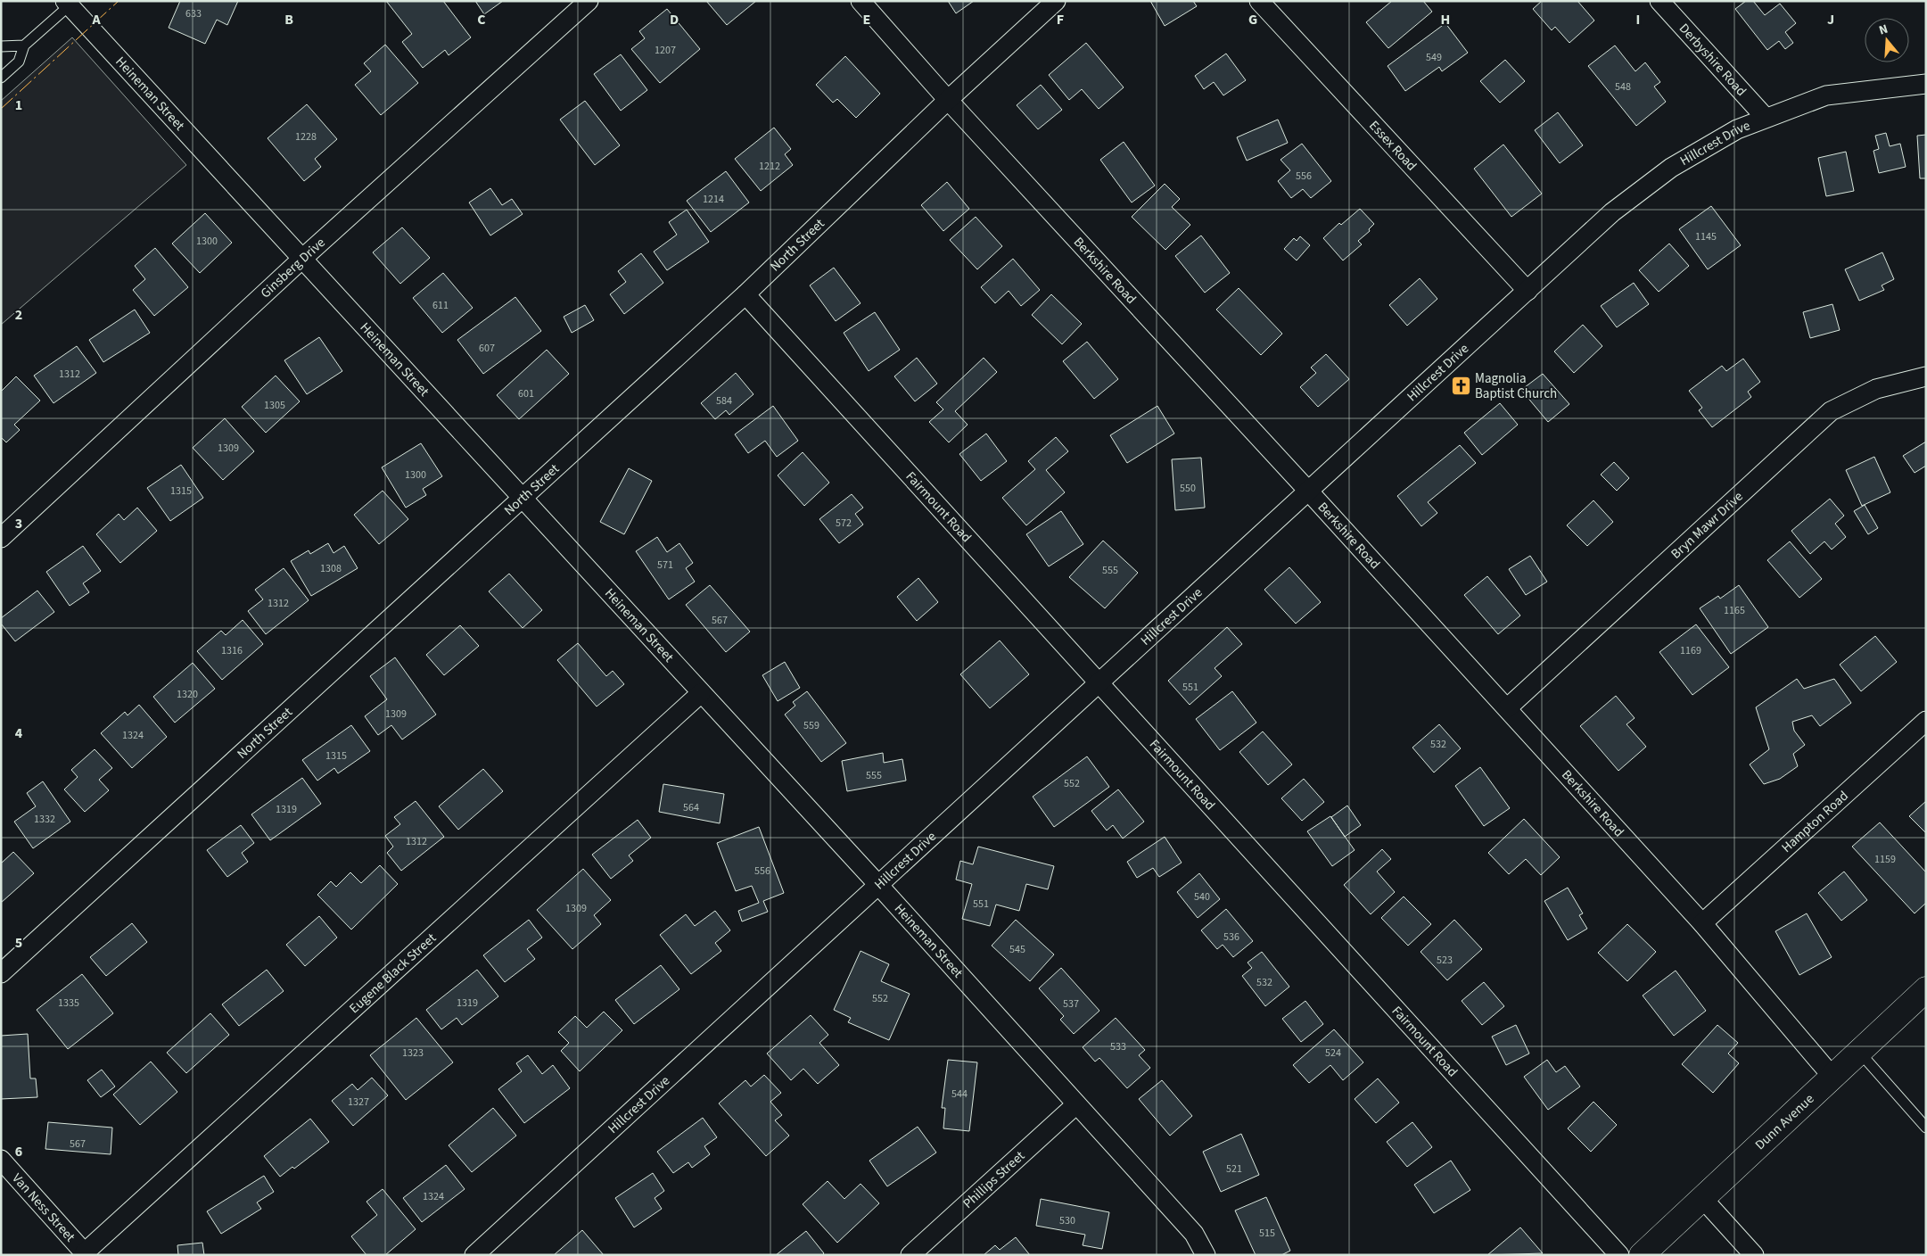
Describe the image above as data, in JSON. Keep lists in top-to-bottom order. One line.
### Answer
{"streets":{"main road":["Dunn Avenue"],"street":["Derbyshire Road","Heineman Street","Hillcrest Drive","Essex Road","North Street","Ginsberg Drive","Berkshire Road","Fairmount Road","Bryn Mawr Drive","Hampton Road","Eugene Black Street","Phillips Street","Van Ness Street"]},"crossings":[["Derbyshire Road","Hillcrest Drive"],["Heineman Street","Hillcrest Drive"],["Heineman Street","North Street"],["Heineman Street","Ginsberg Drive"],["Heineman Street","Eugene Black Street"],["Heineman Street","Phillips Street"],["Hillcrest Drive","Essex Road"],["Hillcrest Drive","Berkshire Road"],["Hillcrest Drive","Fairmount Road"],["North Street","Berkshire Road"],["North Street","Fairmount Road"],["Berkshire Road","Bryn Mawr Drive"],["Berkshire Road","Hampton Road"],["Berkshire Road","Dunn Avenue"],["Eugene Black Street","Van Ness Street"]],"places":{"church":["Magnolia Baptist Church"]},"house_numbers":["633","1207","549","548","1228","1212","556","1214","1145","1300","611","607","1312","601","584","1305","1309","1300","550","1315","572","571","1308","555","1312","1165","567","1316","1169","551","1320","1309","559","1324","532","1315","555","552","564","1319","1332","1312","1159","556","540","551","1309","536","545","523","532","552","1335","1319","537","533","1323","524","544","1327","567","521","1324","530","515"],"north":"top","grid":{"columns":["A","B","C","D","E","F","G","H","I","J"],"rows":["1","2","3","4","5","6"]}}
